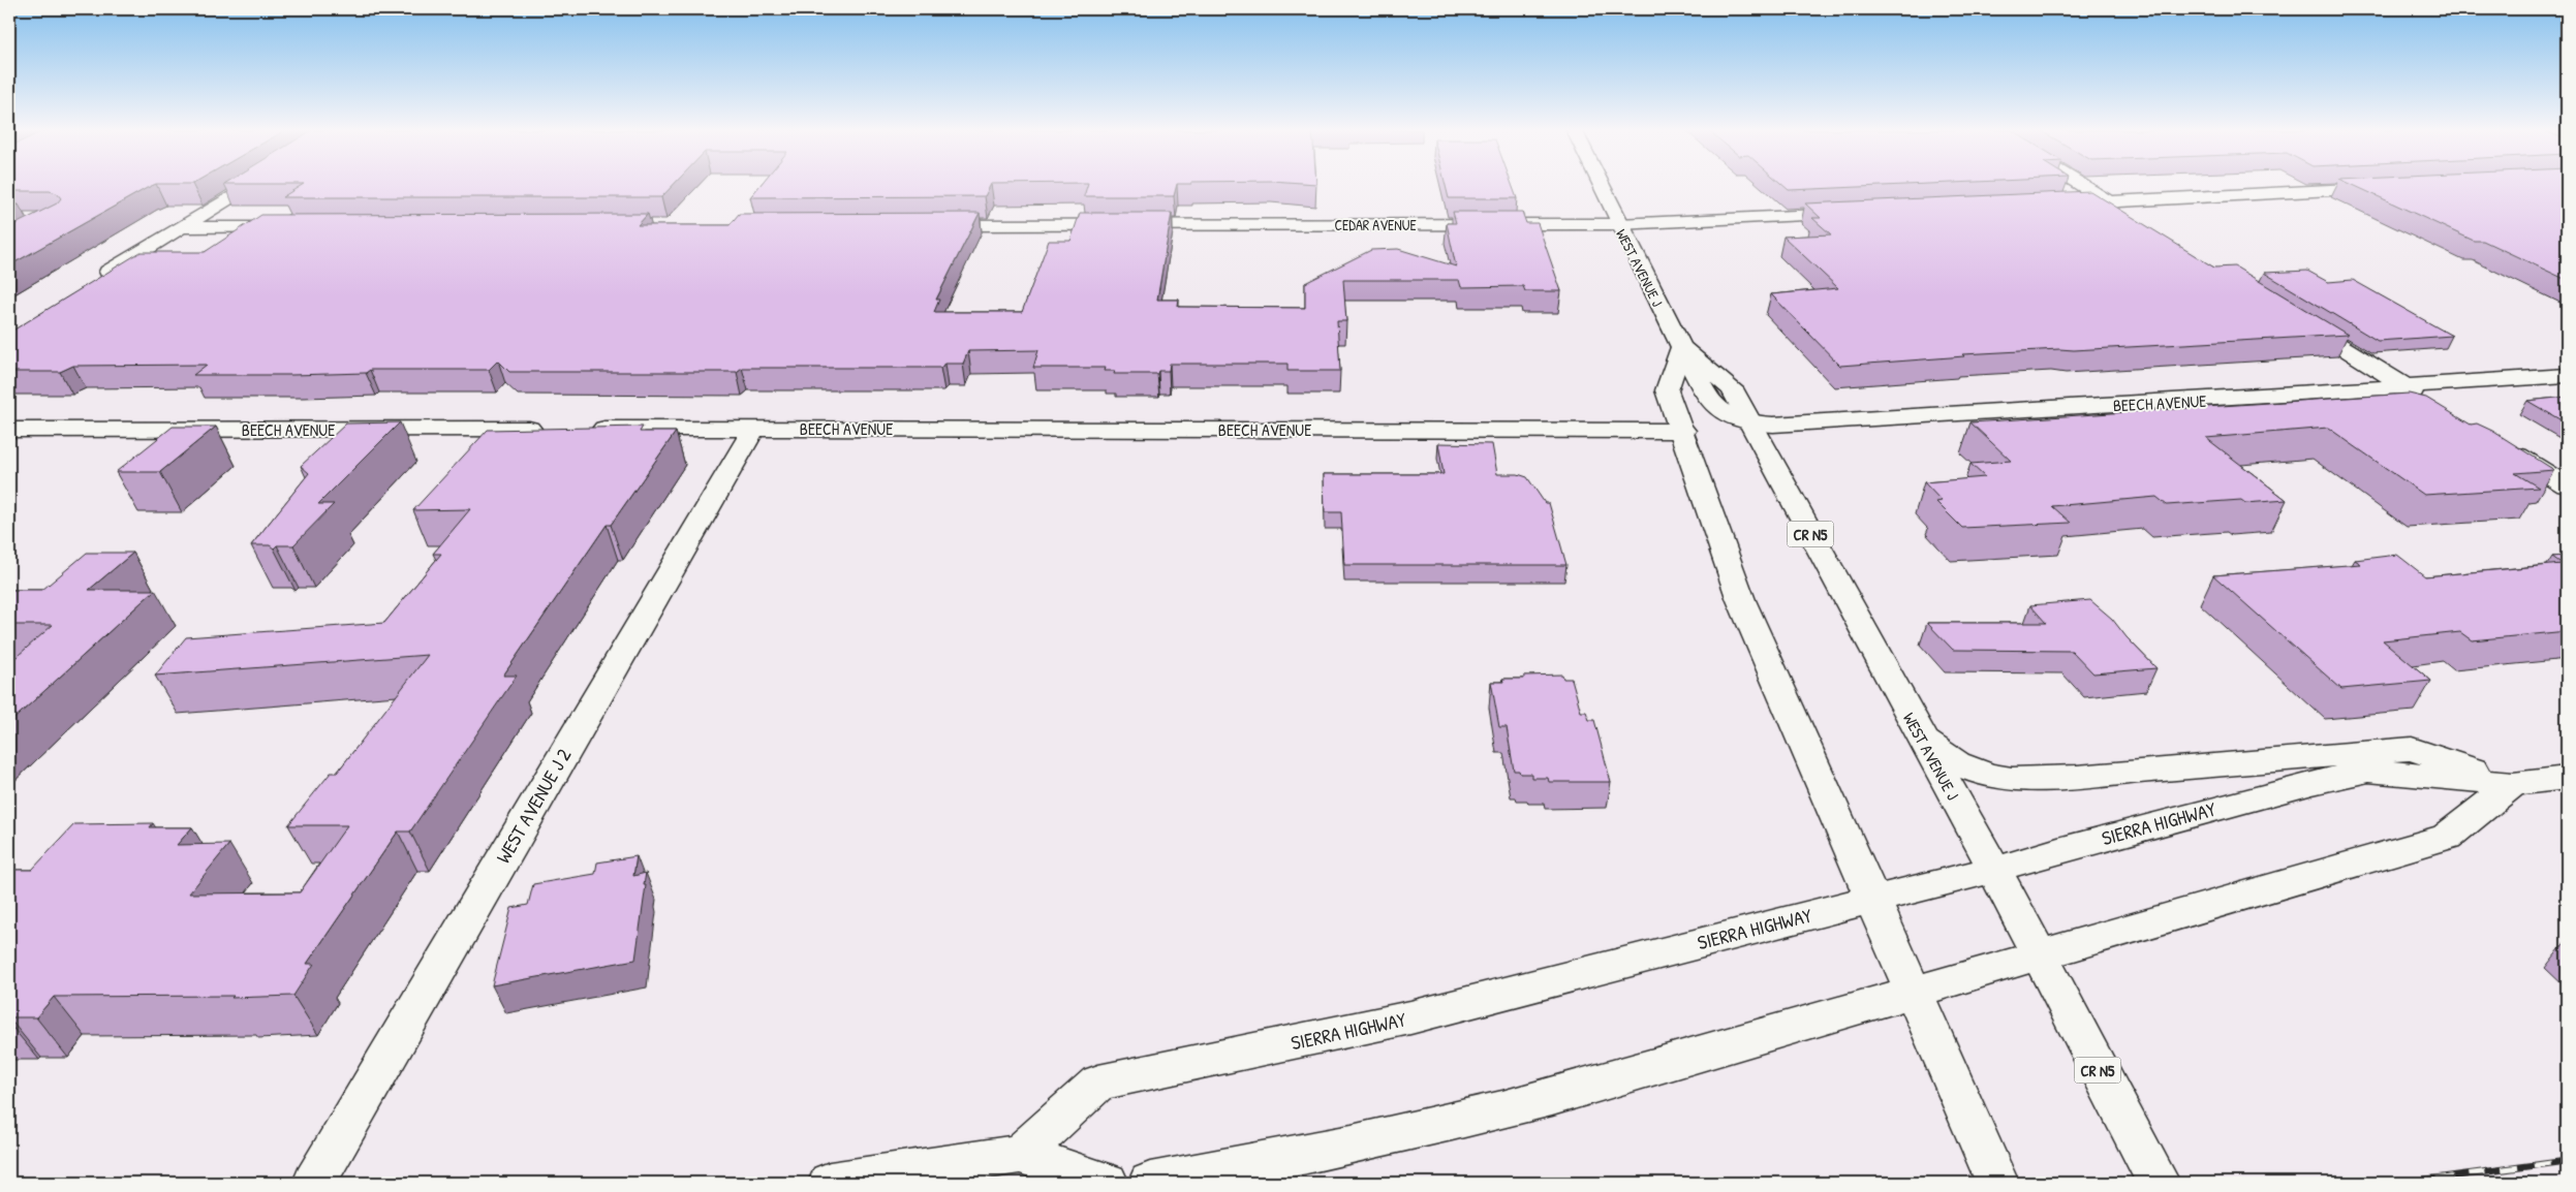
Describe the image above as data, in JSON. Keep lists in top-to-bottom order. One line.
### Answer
{"streets":{"street":["CEDAR AVENUE","WEST AVENUE J","BEECH AVENUE","CR N5","WEST AVENUE J 2","SIERRA HIGHWAY"]},"crossings":[["CEDAR AVENUE","WEST AVENUE J"],["WEST AVENUE J","BEECH AVENUE"],["WEST AVENUE J","SIERRA HIGHWAY"],["BEECH AVENUE","WEST AVENUE J 2"]]}
